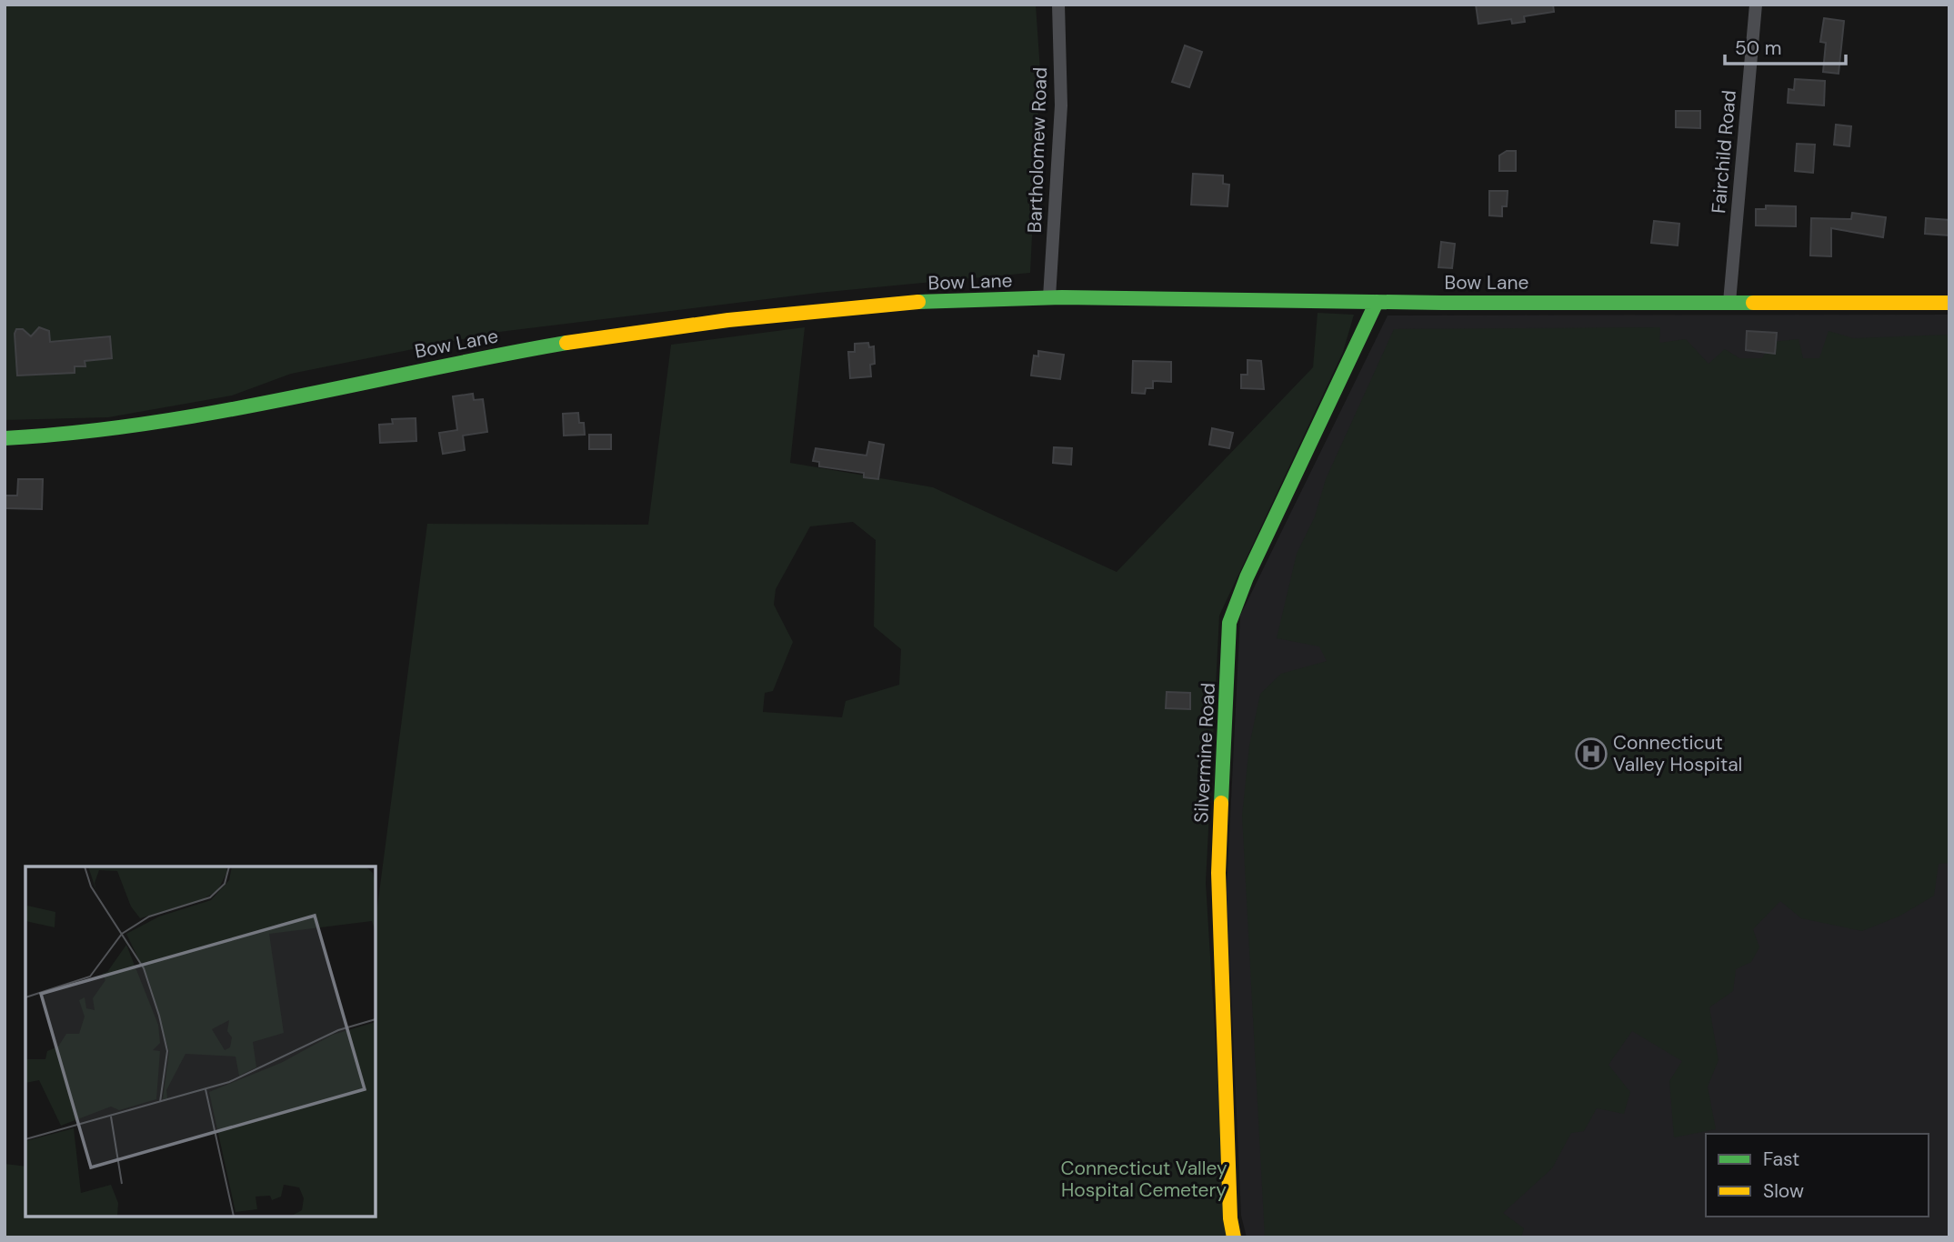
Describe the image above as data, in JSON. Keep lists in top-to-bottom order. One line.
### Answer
{"streets":{"street":["Bartholomew Road","Fairchild Road","Bow Lane","Silvermine Road"]},"crossings":[["Bartholomew Road","Bow Lane"],["Fairchild Road","Bow Lane"],["Bow Lane","Silvermine Road"]],"parks":["Connecticut Valley Hospital Cemetery"],"places":{"hospital":["Connecticut Valley Hospital"]},"legend":["Fast","Slow"],"scale_bar":"50 m"}
